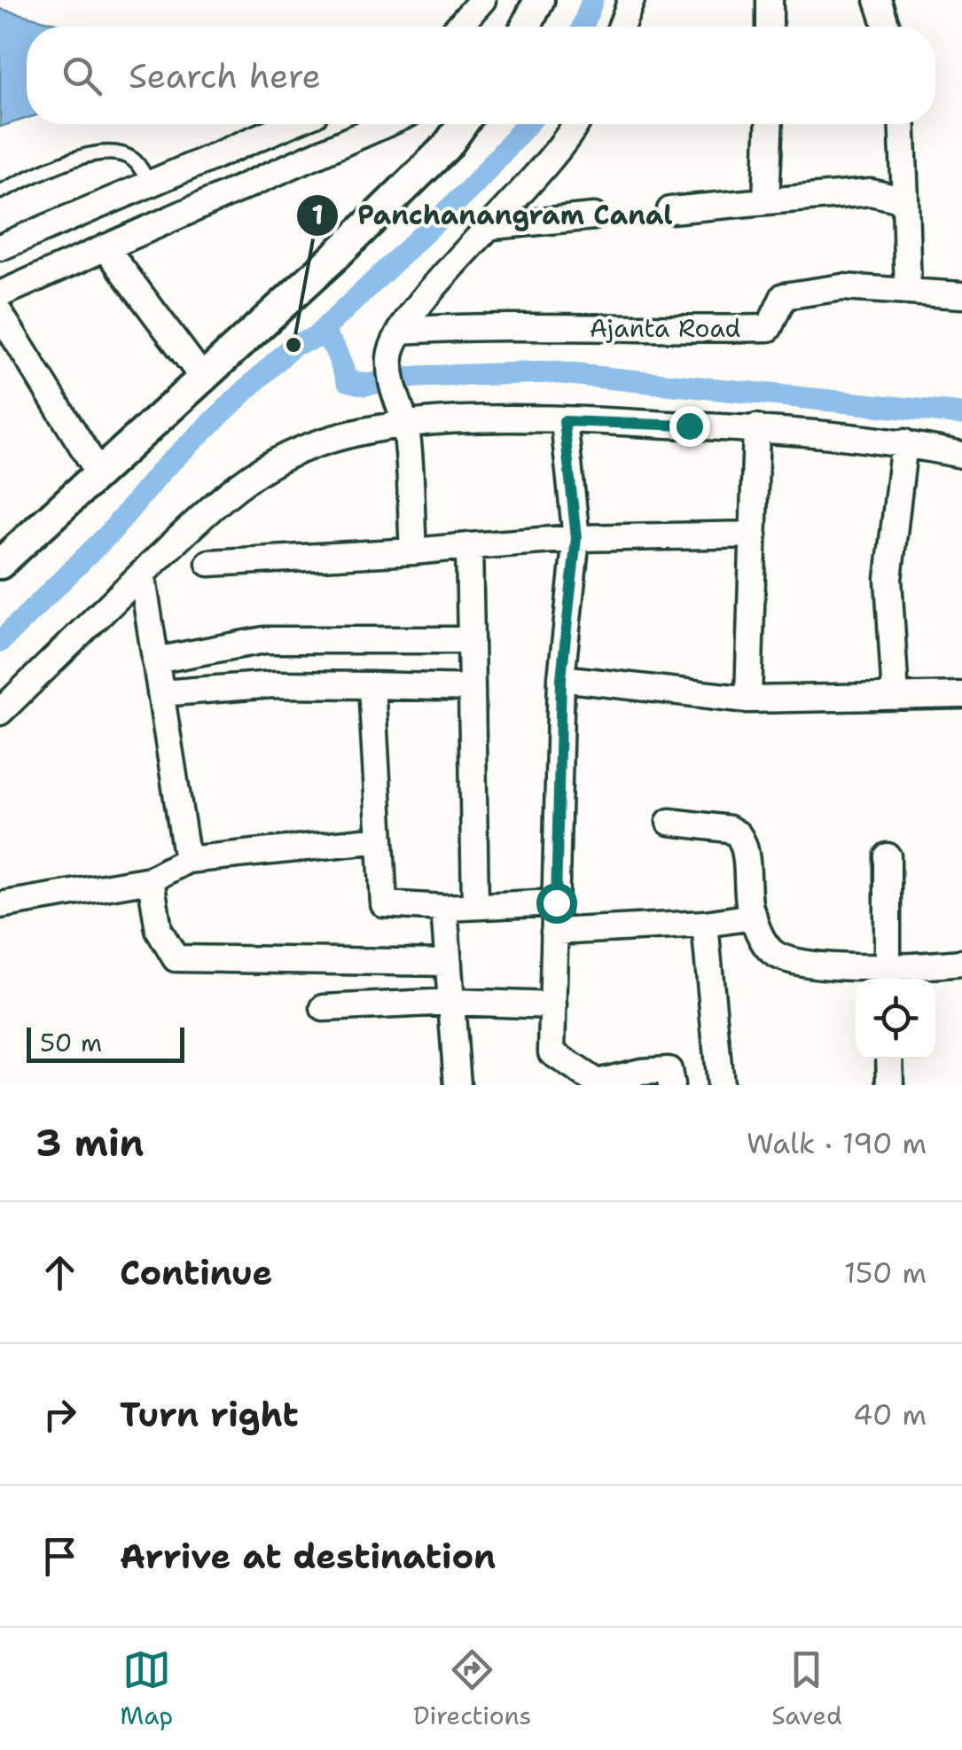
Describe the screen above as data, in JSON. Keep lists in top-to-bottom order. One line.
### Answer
{"streets":{"street":["Ajanta Road"]},"places":["Panchanangram Canal"],"scale_bar":"50 m","page":{"search":"Search here","scale":"50 m","heading":["3 min","Walk · 190 m"],"list":[["Continue","150 m"],["Turn right","40 m"],"Arrive at destination"],"nav":["Map","Directions","Saved"]}}
